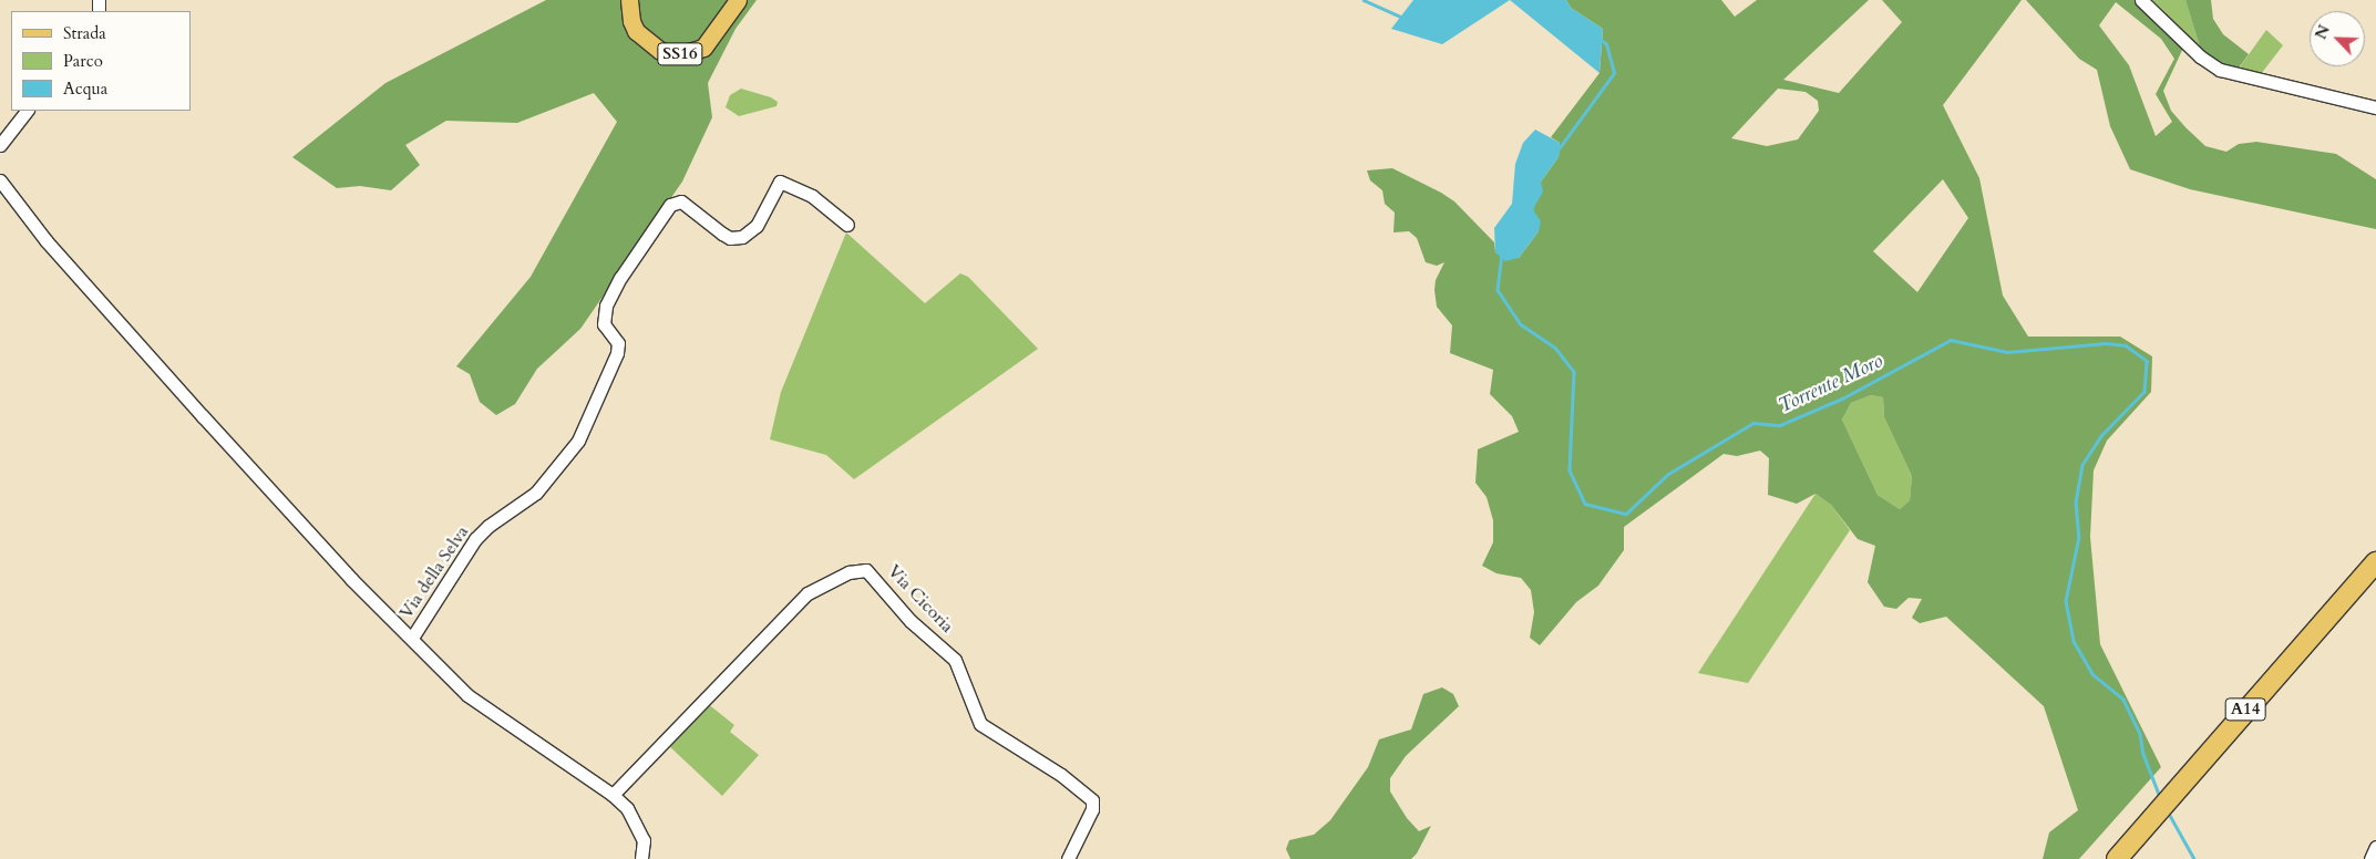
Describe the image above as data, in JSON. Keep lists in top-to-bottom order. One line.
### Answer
{"streets":{"highway":["A14"],"main road":["SS16"],"street":["Via della Selva","Via Cicoria"]},"water":["Torrente Moro"],"legend":["Strada","Parco","Acqua"],"north":"top left"}
